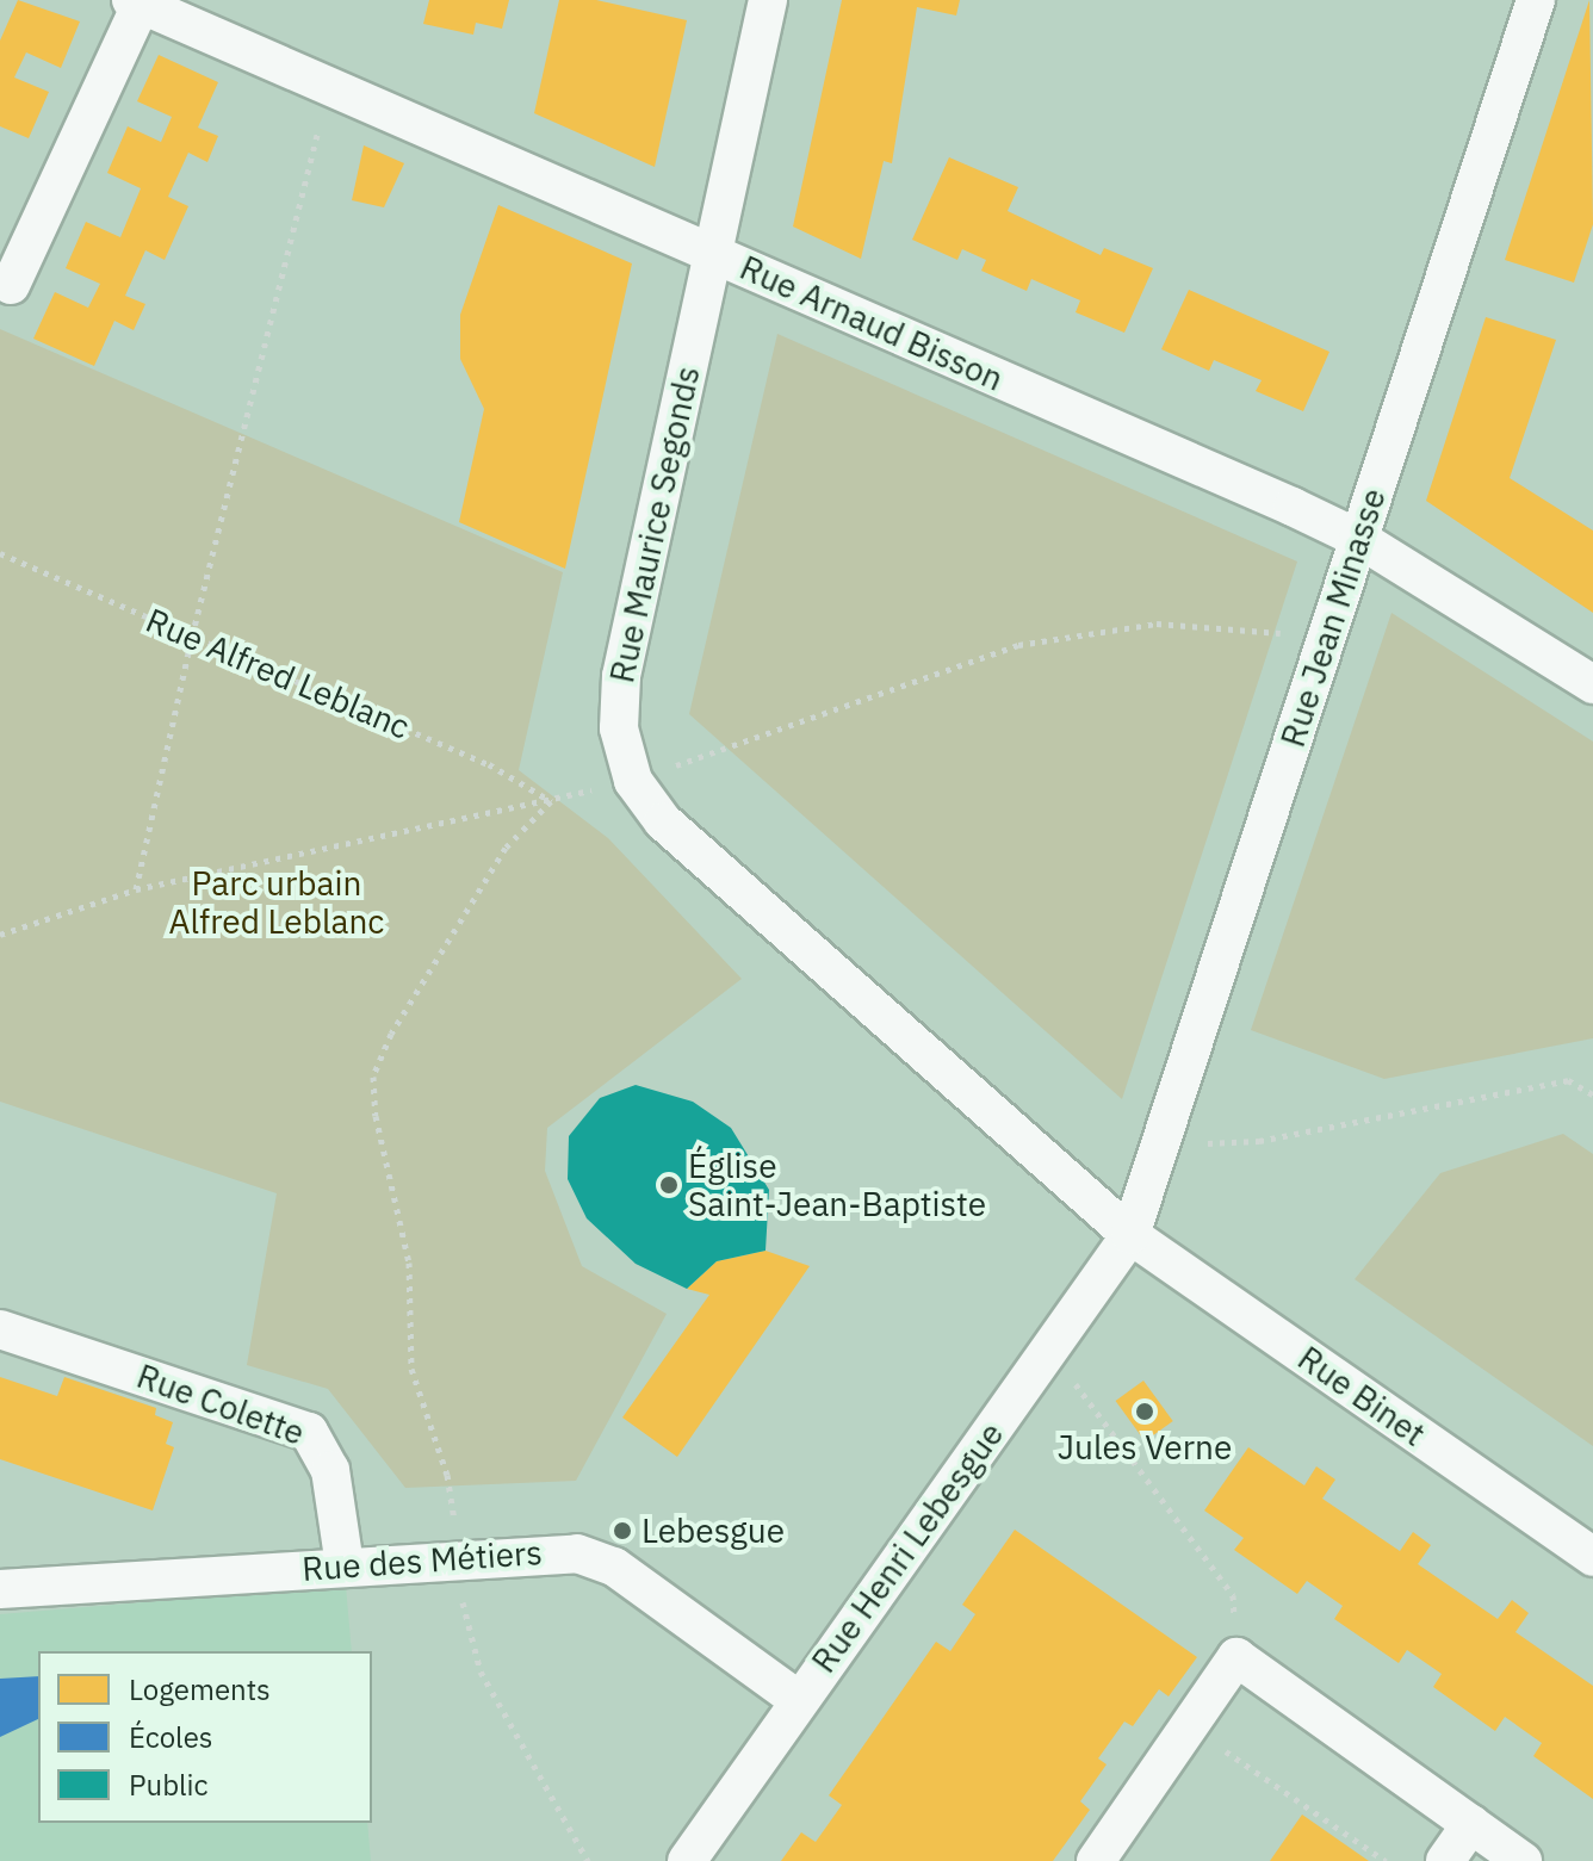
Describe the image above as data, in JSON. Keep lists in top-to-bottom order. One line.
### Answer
{"streets":{"street":["Rue Arnaud Bisson","Rue Maurice Segonds","Rue Jean Minasse","Rue Binet","Rue Colette","Rue Henri Lebesgue","Rue des Métiers"],"path":["Rue Alfred Leblanc"]},"crossings":[["Rue Arnaud Bisson","Rue Maurice Segonds"],["Rue Arnaud Bisson","Rue Jean Minasse"],["Rue Maurice Segonds","Rue Jean Minasse"],["Rue Maurice Segonds","Rue Binet"],["Rue Maurice Segonds","Rue Henri Lebesgue"],["Rue Jean Minasse","Rue Binet"],["Rue Jean Minasse","Rue Henri Lebesgue"],["Rue Binet","Rue Henri Lebesgue"],["Rue Colette","Rue des Métiers"],["Rue Henri Lebesgue","Rue des Métiers"]],"parks":["Parc urbain Alfred Leblanc"],"places":["Église Saint-Jean-Baptiste","Jules Verne","Lebesgue"],"legend":["Logements","Écoles","Public"]}
